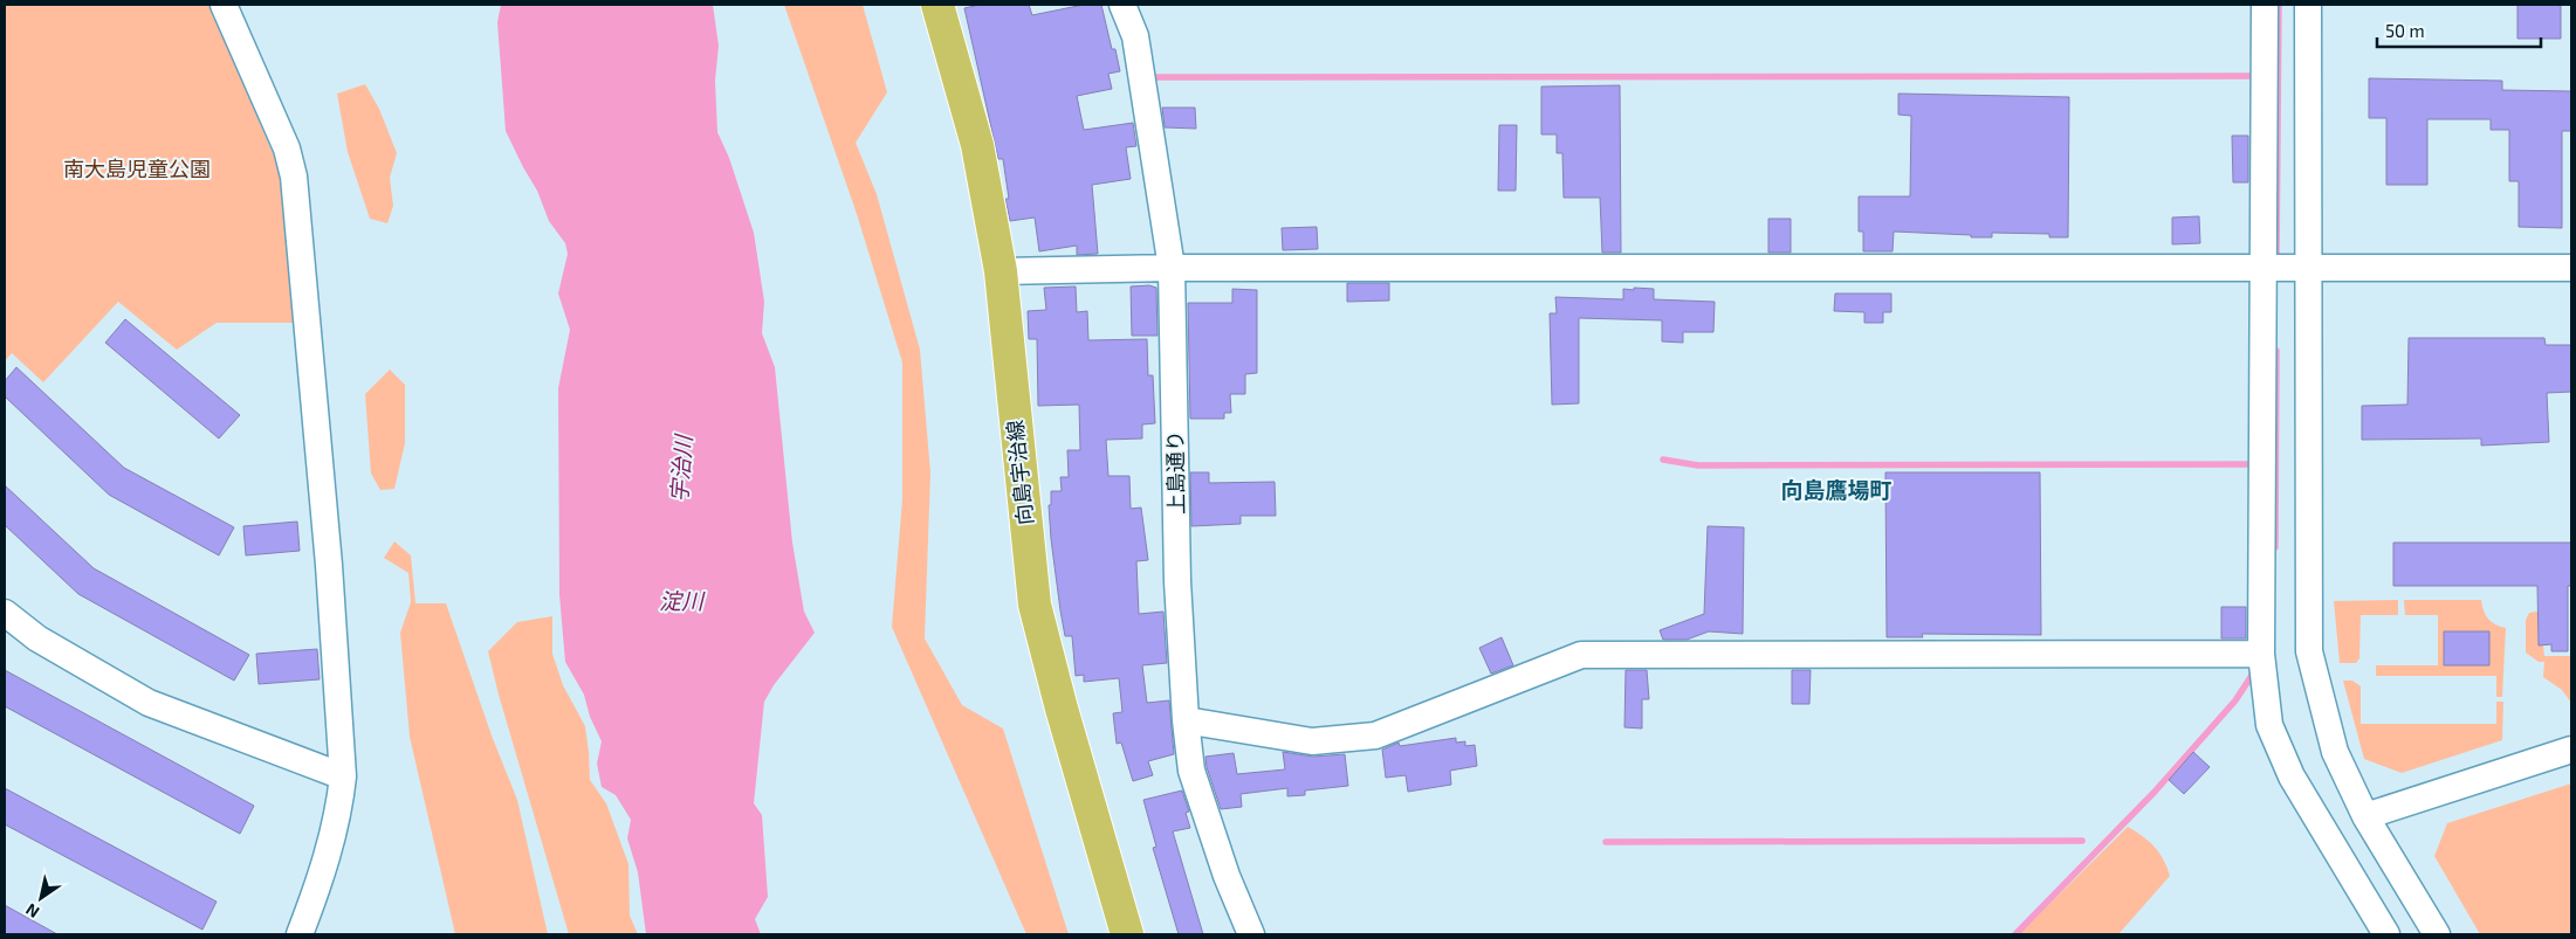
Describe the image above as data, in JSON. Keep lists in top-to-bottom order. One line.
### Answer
{"streets":{"main road":["向島宇治線"],"street":["上島通り"]},"districts":["向島鷹場町"],"water":["宇治川","淀川"],"parks":["南大島児童公園"],"scale_bar":"50 m","north":"bottom left"}
